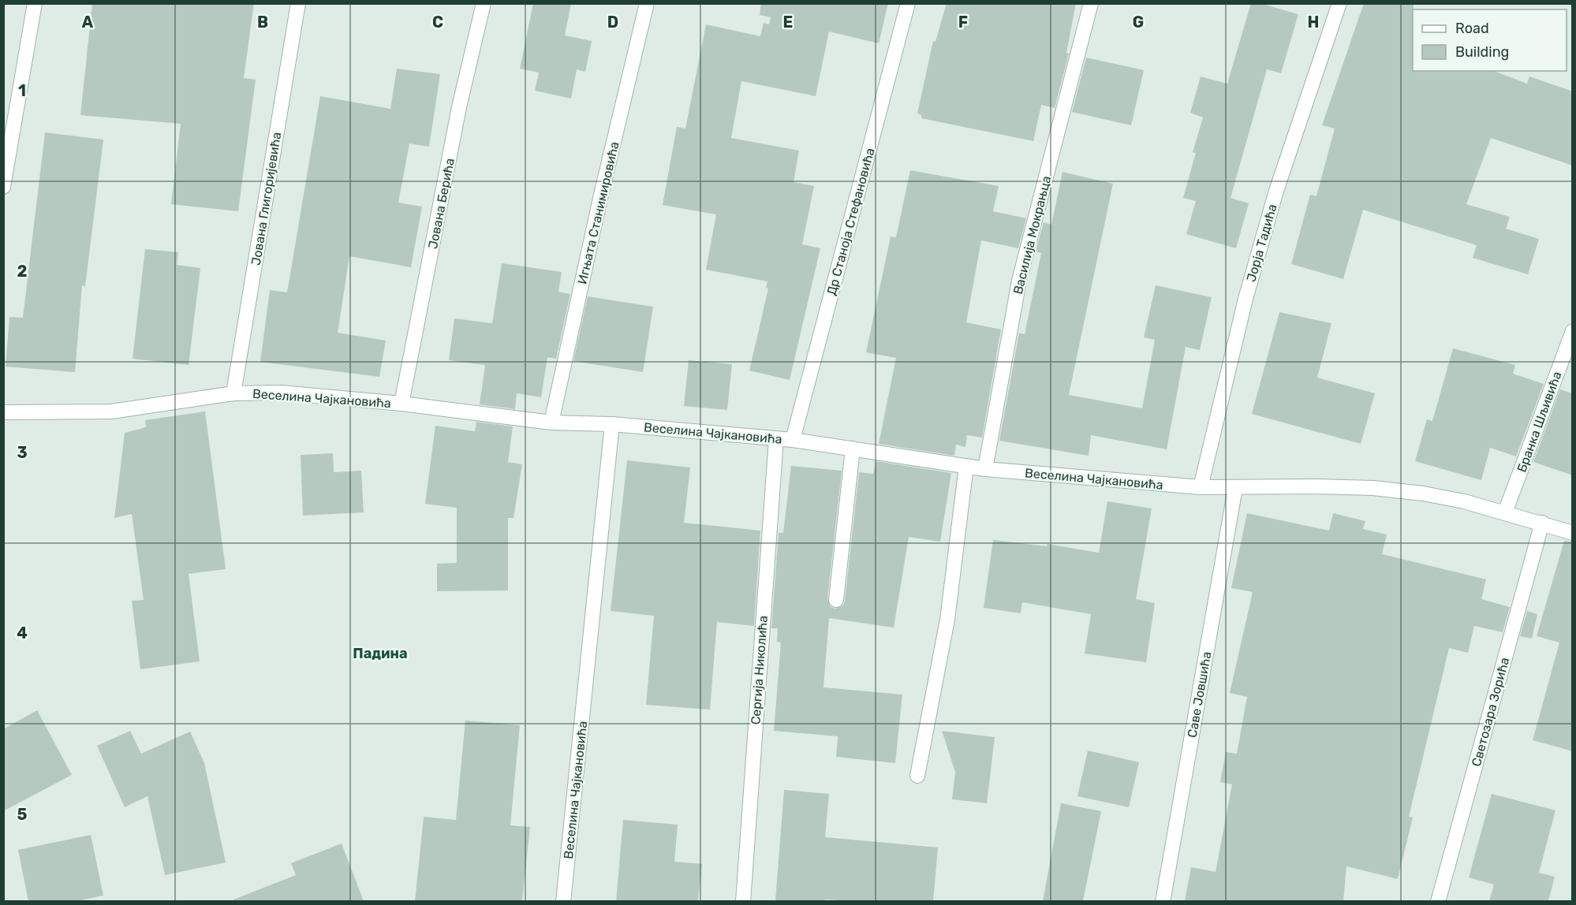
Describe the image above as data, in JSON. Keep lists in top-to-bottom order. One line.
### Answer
{"streets":{"street":["Јована Глигоријевића","Јована Берића","Игњата Станимировића","Др Станоја Стефановића","Василија Мокрањца","Јорја Тадића","Веселина Чајкановића","Бранка Шљивића","Сергија Николића","Саве Јовшића","Светозара Зорића"]},"crossings":[["Јована Глигоријевића","Веселина Чајкановића"],["Јована Берића","Веселина Чајкановића"],["Игњата Станимировића","Веселина Чајкановића"],["Др Станоја Стефановића","Веселина Чајкановића"],["Василија Мокрањца","Веселина Чајкановића"],["Јорја Тадића","Веселина Чајкановића"],["Веселина Чајкановића","Бранка Шљивића"],["Веселина Чајкановића","Сергија Николића"],["Веселина Чајкановића","Саве Јовшића"],["Веселина Чајкановића","Светозара Зорића"]],"districts":["Падина"],"legend":["Road","Building"],"grid":{"columns":["A","B","C","D","E","F","G","H"],"rows":["1","2","3","4","5"]}}
